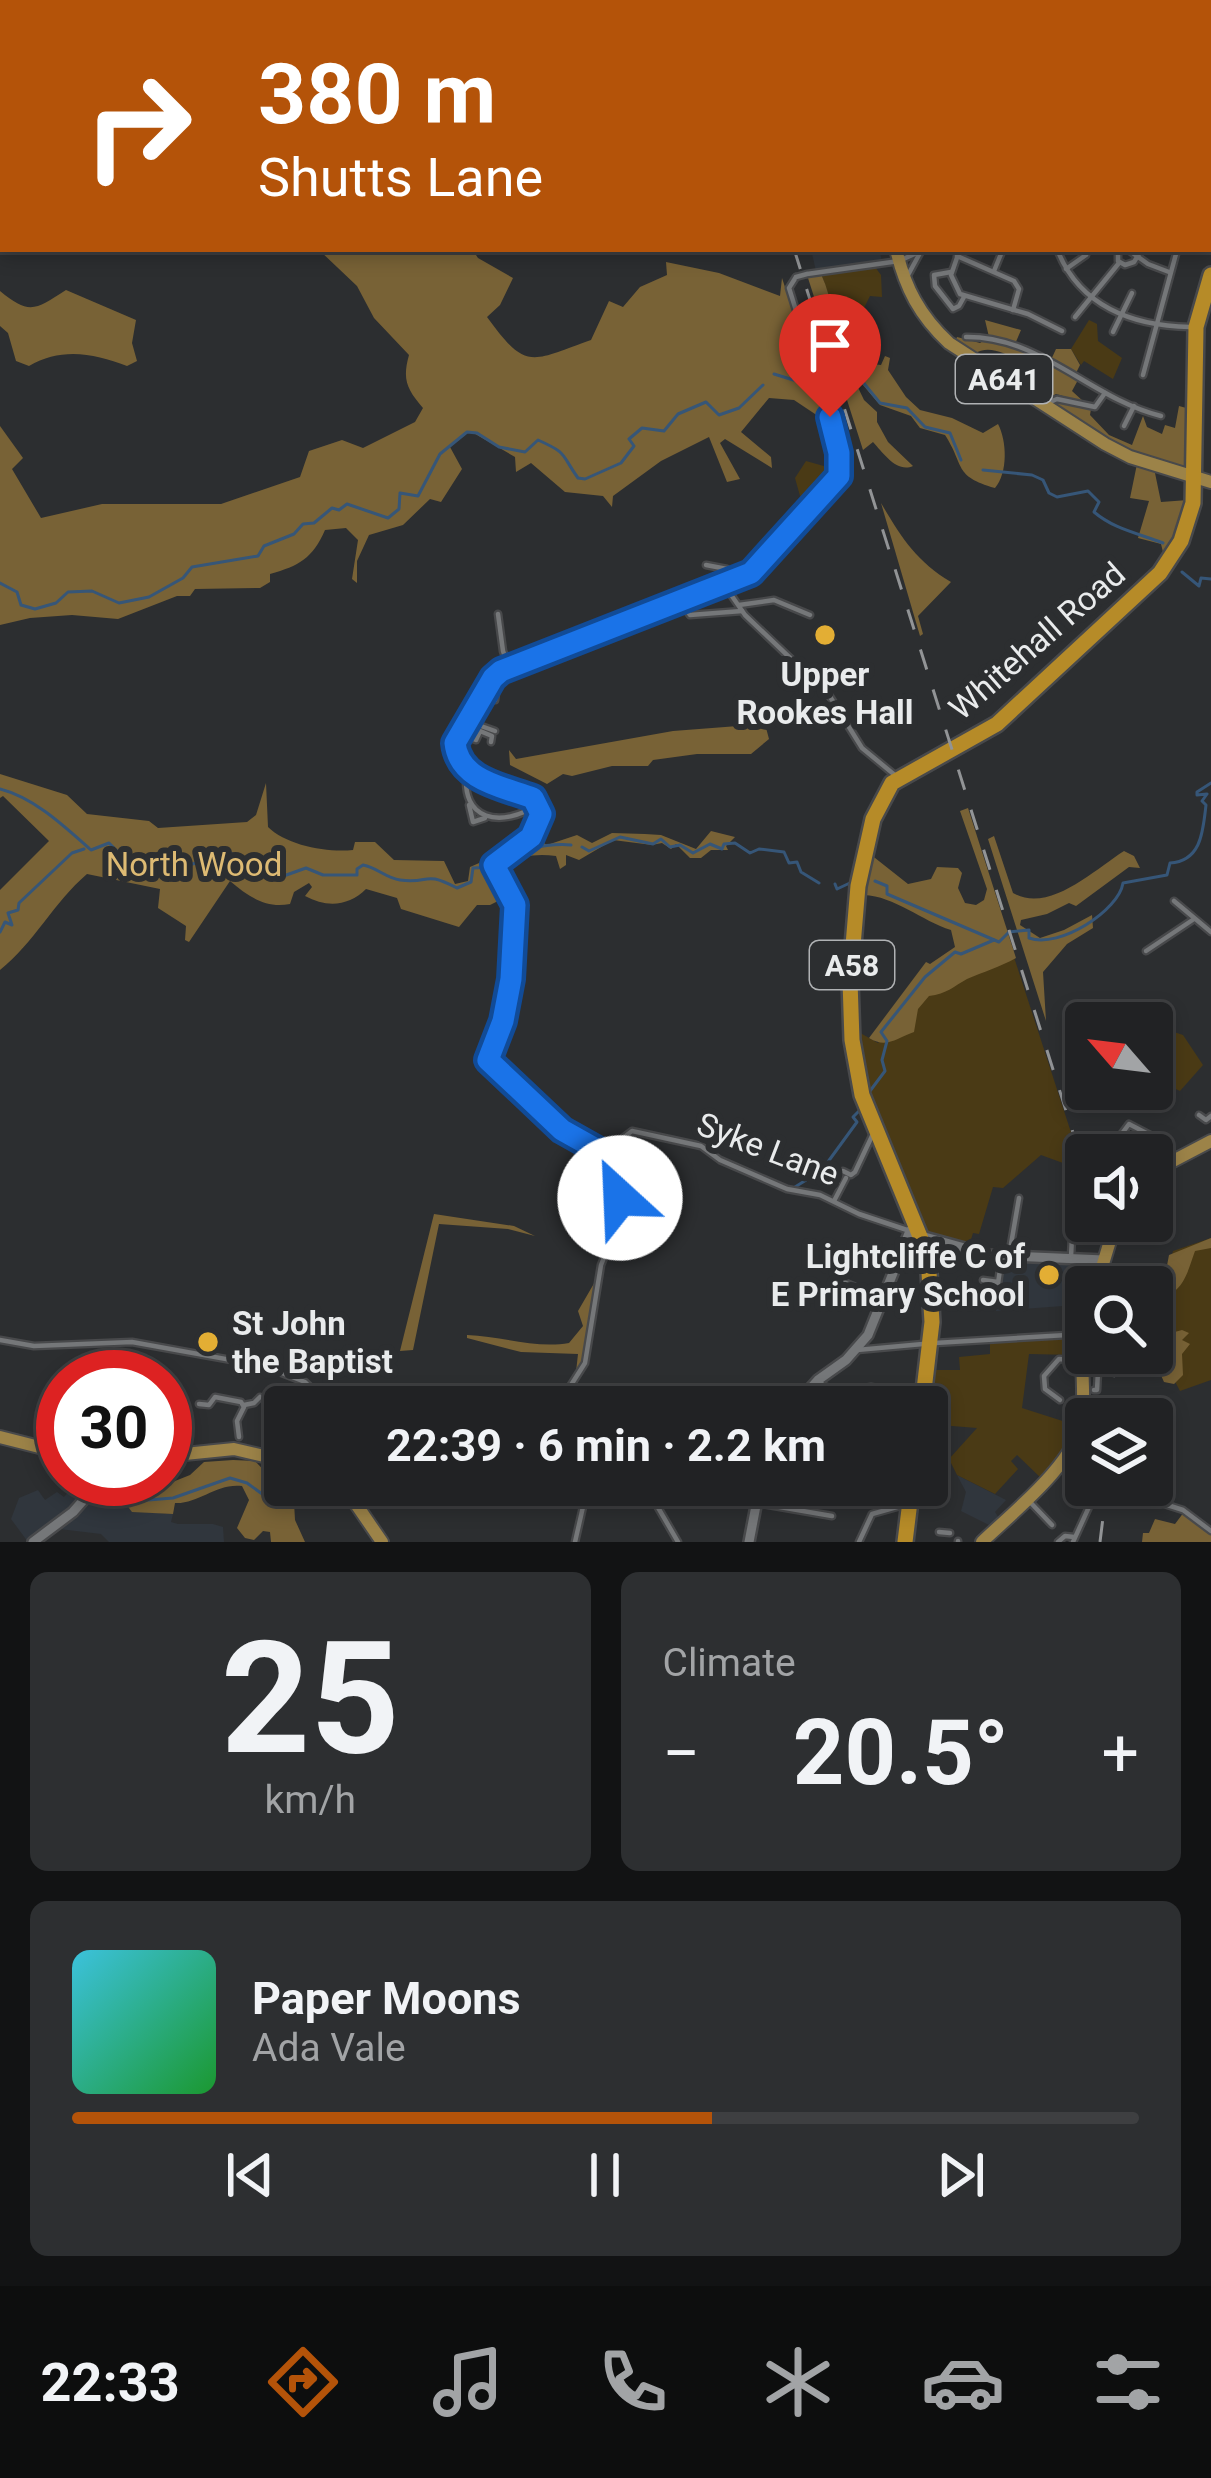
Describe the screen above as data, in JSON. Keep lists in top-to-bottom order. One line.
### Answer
{"streets":{"highway":["Whitehall Road","A58"],"main road":["A641"],"street":["Syke Lane"]},"crossings":[["A641","Whitehall Road"],["Whitehall Road","A58"],["A58","Syke Lane"]],"parks":["North Wood"],"places":["Upper Rookes Hall","Lightcliffe C of E Primary School","St John the Baptist"],"north":"top left","page":{"turn":["380 m","Shutts Lane"],"limit":"30","trip":"22:39 · 6 min · 2.2 km","tile":[["25","km/h"],"Climate"],"heat":["−","20.5°","+"],"song":["Paper Moons","Ada Vale"],"tabs":"22:33"}}
